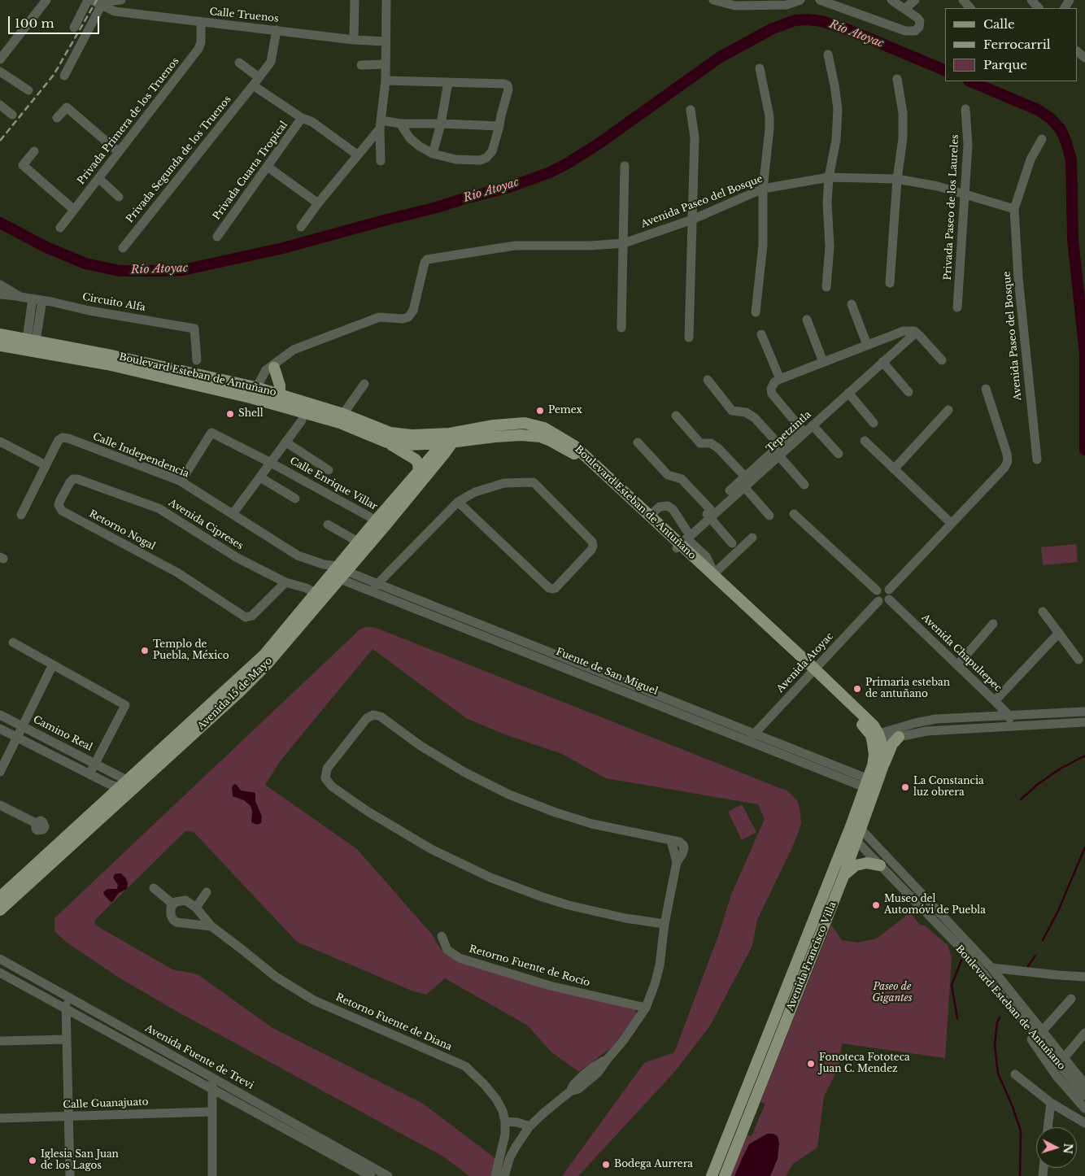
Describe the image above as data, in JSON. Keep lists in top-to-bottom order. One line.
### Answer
{"streets":{"main road":["Boulevard Esteban de Antuñano","Avenida 15 de Mayo","Avenida Francisco Villa"],"street":["Calle Truenos","Privada Primera de los Truenos","Privada Segunda de los Truenos","Privada Cuarta Tropical","Avenida Paseo del Bosque","Privada Paseo de los Laureles","Circuito Alfa","Tepetzintla","Calle Independencia","Calle Enrique Villar","Avenida Cipreses","Retorno Nogal","Avenida Chapultepec","Avenida Atoyac","Fuente de San Miguel","Camino Real","Retorno Fuente de Rocío","Retorno Fuente de Diana","Avenida Fuente de Trevi","Calle Guanajuato"]},"crossings":[["Calle Truenos","Privada Primera de los Truenos"],["Calle Truenos","Privada Segunda de los Truenos"],["Avenida Paseo del Bosque","Privada Paseo de los Laureles"],["Avenida Paseo del Bosque","Boulevard Esteban de Antuñano"],["Boulevard Esteban de Antuñano","Tepetzintla"],["Boulevard Esteban de Antuñano","Avenida Atoyac"],["Boulevard Esteban de Antuñano","Avenida 15 de Mayo"],["Boulevard Esteban de Antuñano","Avenida Francisco Villa"],["Calle Independencia","Fuente de San Miguel"],["Calle Independencia","Avenida 15 de Mayo"],["Calle Enrique Villar","Avenida 15 de Mayo"],["Avenida Cipreses","Retorno Nogal"],["Avenida Cipreses","Avenida 15 de Mayo"],["Avenida Chapultepec","Avenida Atoyac"],["Avenida Atoyac","Fuente de San Miguel"],["Fuente de San Miguel","Avenida 15 de Mayo"],["Fuente de San Miguel","Avenida Francisco Villa"],["Avenida 15 de Mayo","Camino Real"]],"water":["Río Atoyac"],"parks":["Paseo de Gigantes"],"places":["Pemex","Shell","Templo de Puebla, México","Primaria esteban de antuñano","La Constancia luz obrera","Museo del Automóvi de Puebla","Fonoteca Fototeca Juan C. Mendez","Iglesia San Juan de los Lagos","Bodega Aurrera"],"legend":["Calle","Ferrocarril","Parque"],"scale_bar":"100 m","north":"right"}
